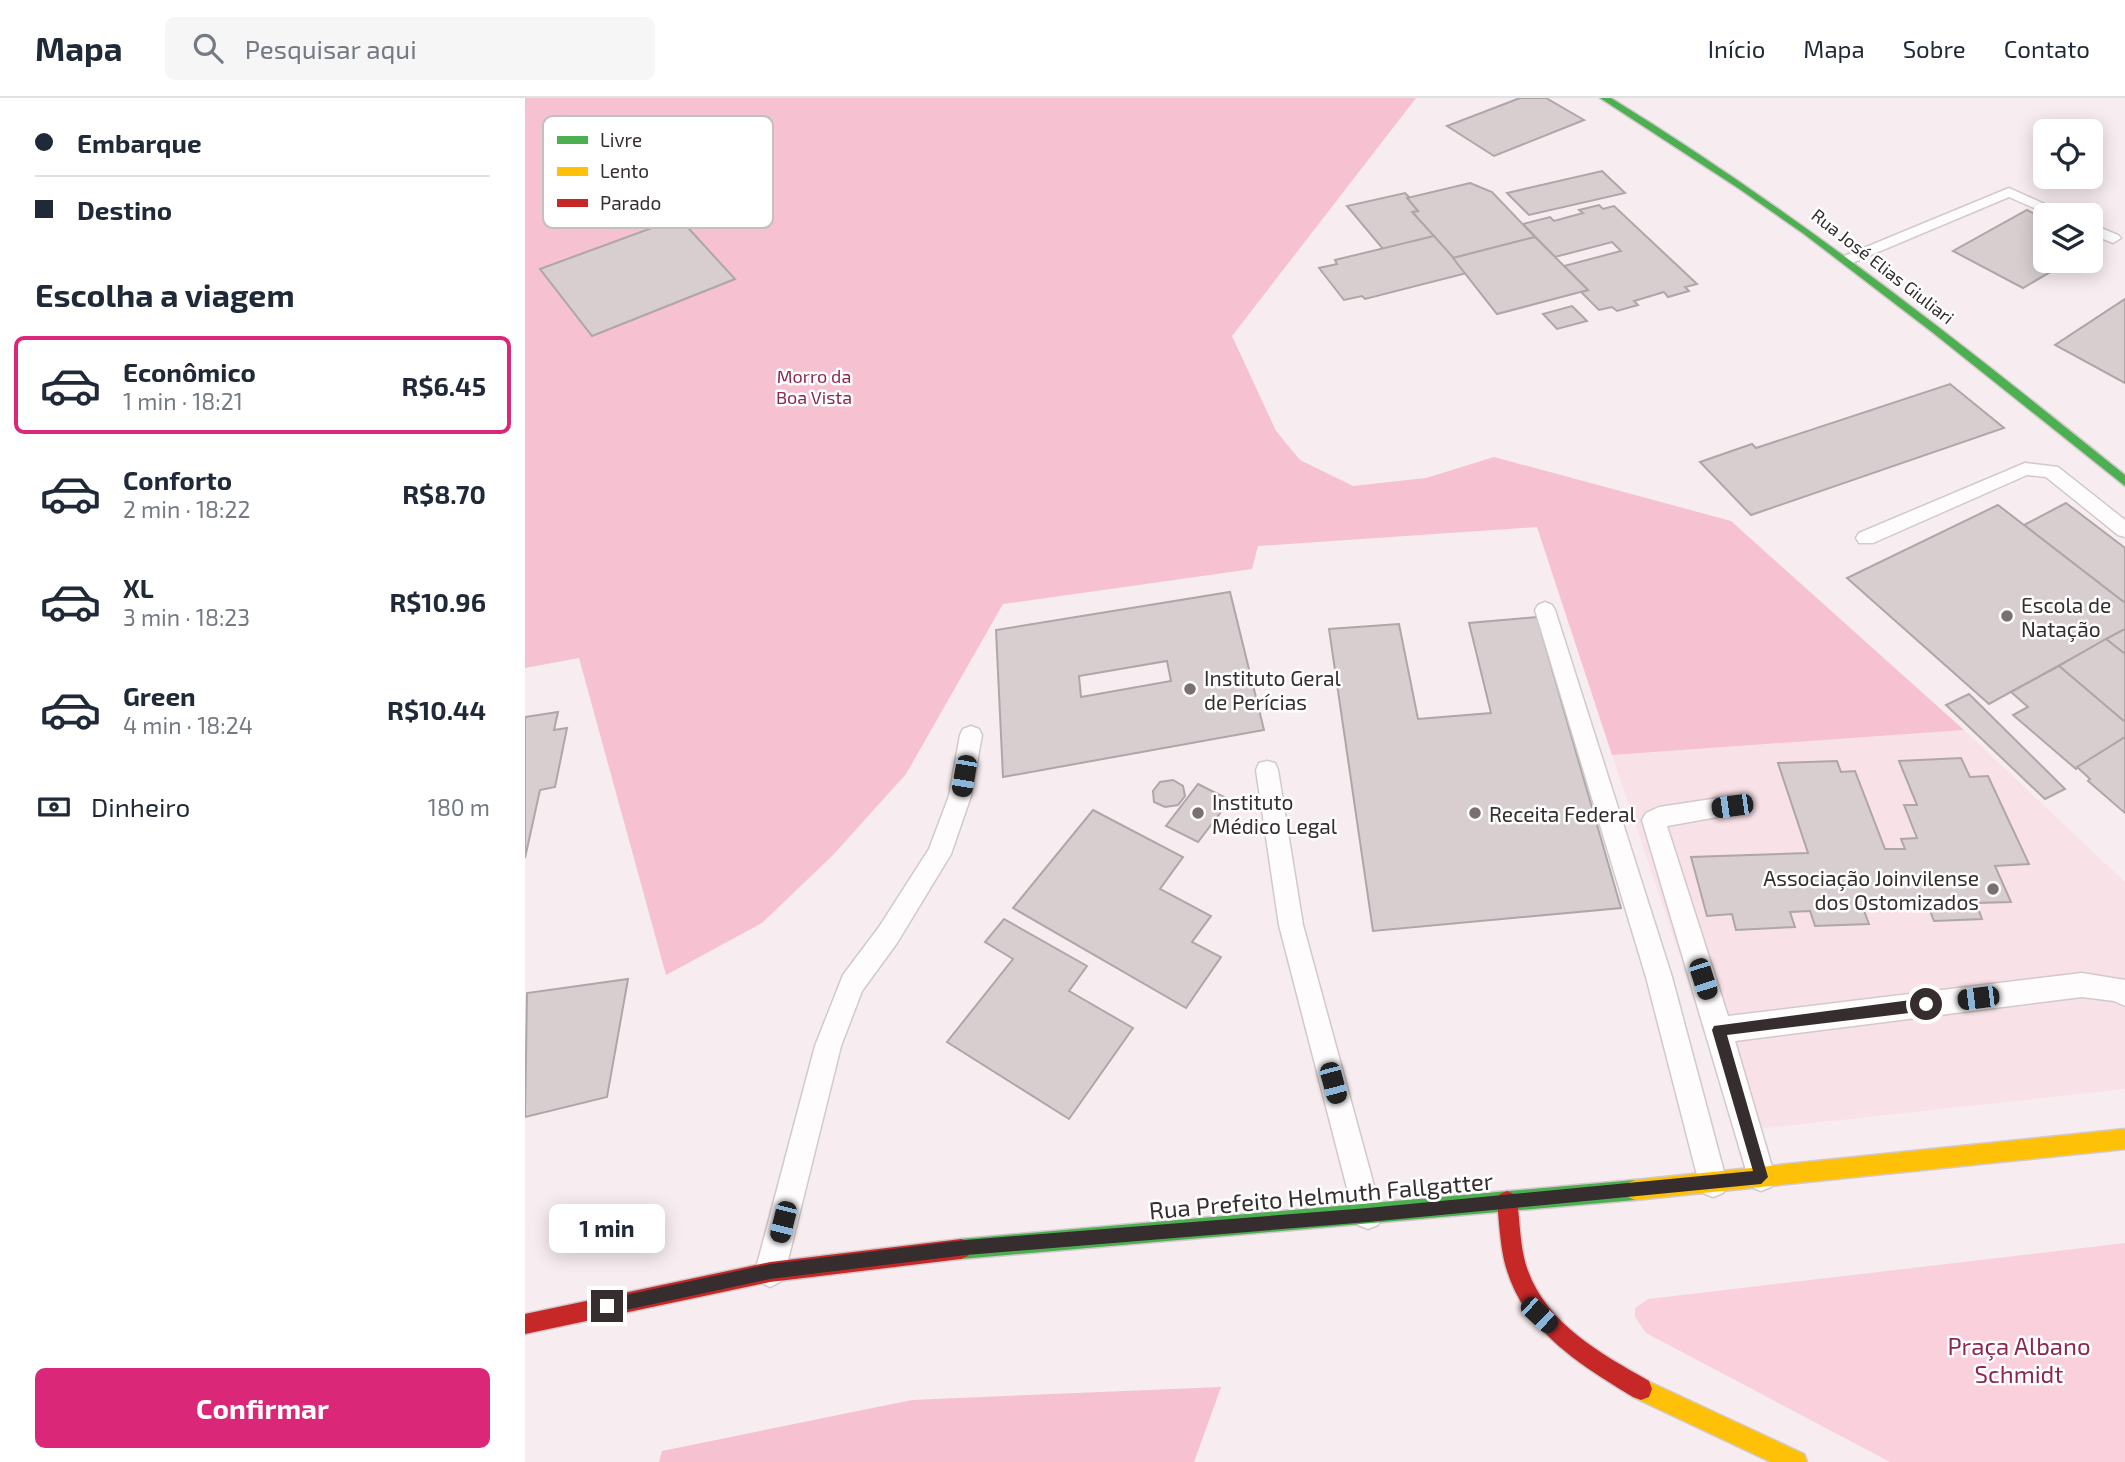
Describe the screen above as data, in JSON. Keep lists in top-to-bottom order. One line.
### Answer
{"streets":{"street":["Rua José Elias Giuliari","Rua Prefeito Helmuth Fallgatter"]},"parks":["Morro da Boa Vista","Praça Albano Schmidt"],"places":["Escola de Natação","Instituto Geral de Perícias","Instituto Médico Legal","Receita Federal","Associação Joinvilense dos Ostomizados"],"legend":["Livre","Lento","Parado"],"page":{"header":"Mapa","search":"Pesquisar aqui","nav":["Início","Mapa","Sobre","Contato"],"banner":["Embarque","Destino"],"heading":"Escolha a viagem","list":[{"name":"Econômico","note":"1 min · 18:21","value":"R$6.45"},{"name":"Conforto","note":"2 min · 18:22","value":"R$8.70"},{"name":"XL","note":"3 min · 18:23","value":"R$10.96"},{"name":"Green","note":"4 min · 18:24","value":"R$10.44"}],"pay":["Dinheiro","180 m"],"bubble":"1 min","buttons":"Confirmar"}}
